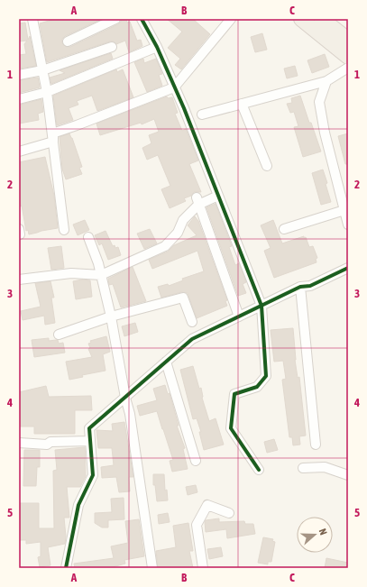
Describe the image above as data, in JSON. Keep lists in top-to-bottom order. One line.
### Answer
{"north":"right","grid":{"columns":["A","B","C"],"rows":["1","2","3","4","5"]}}
